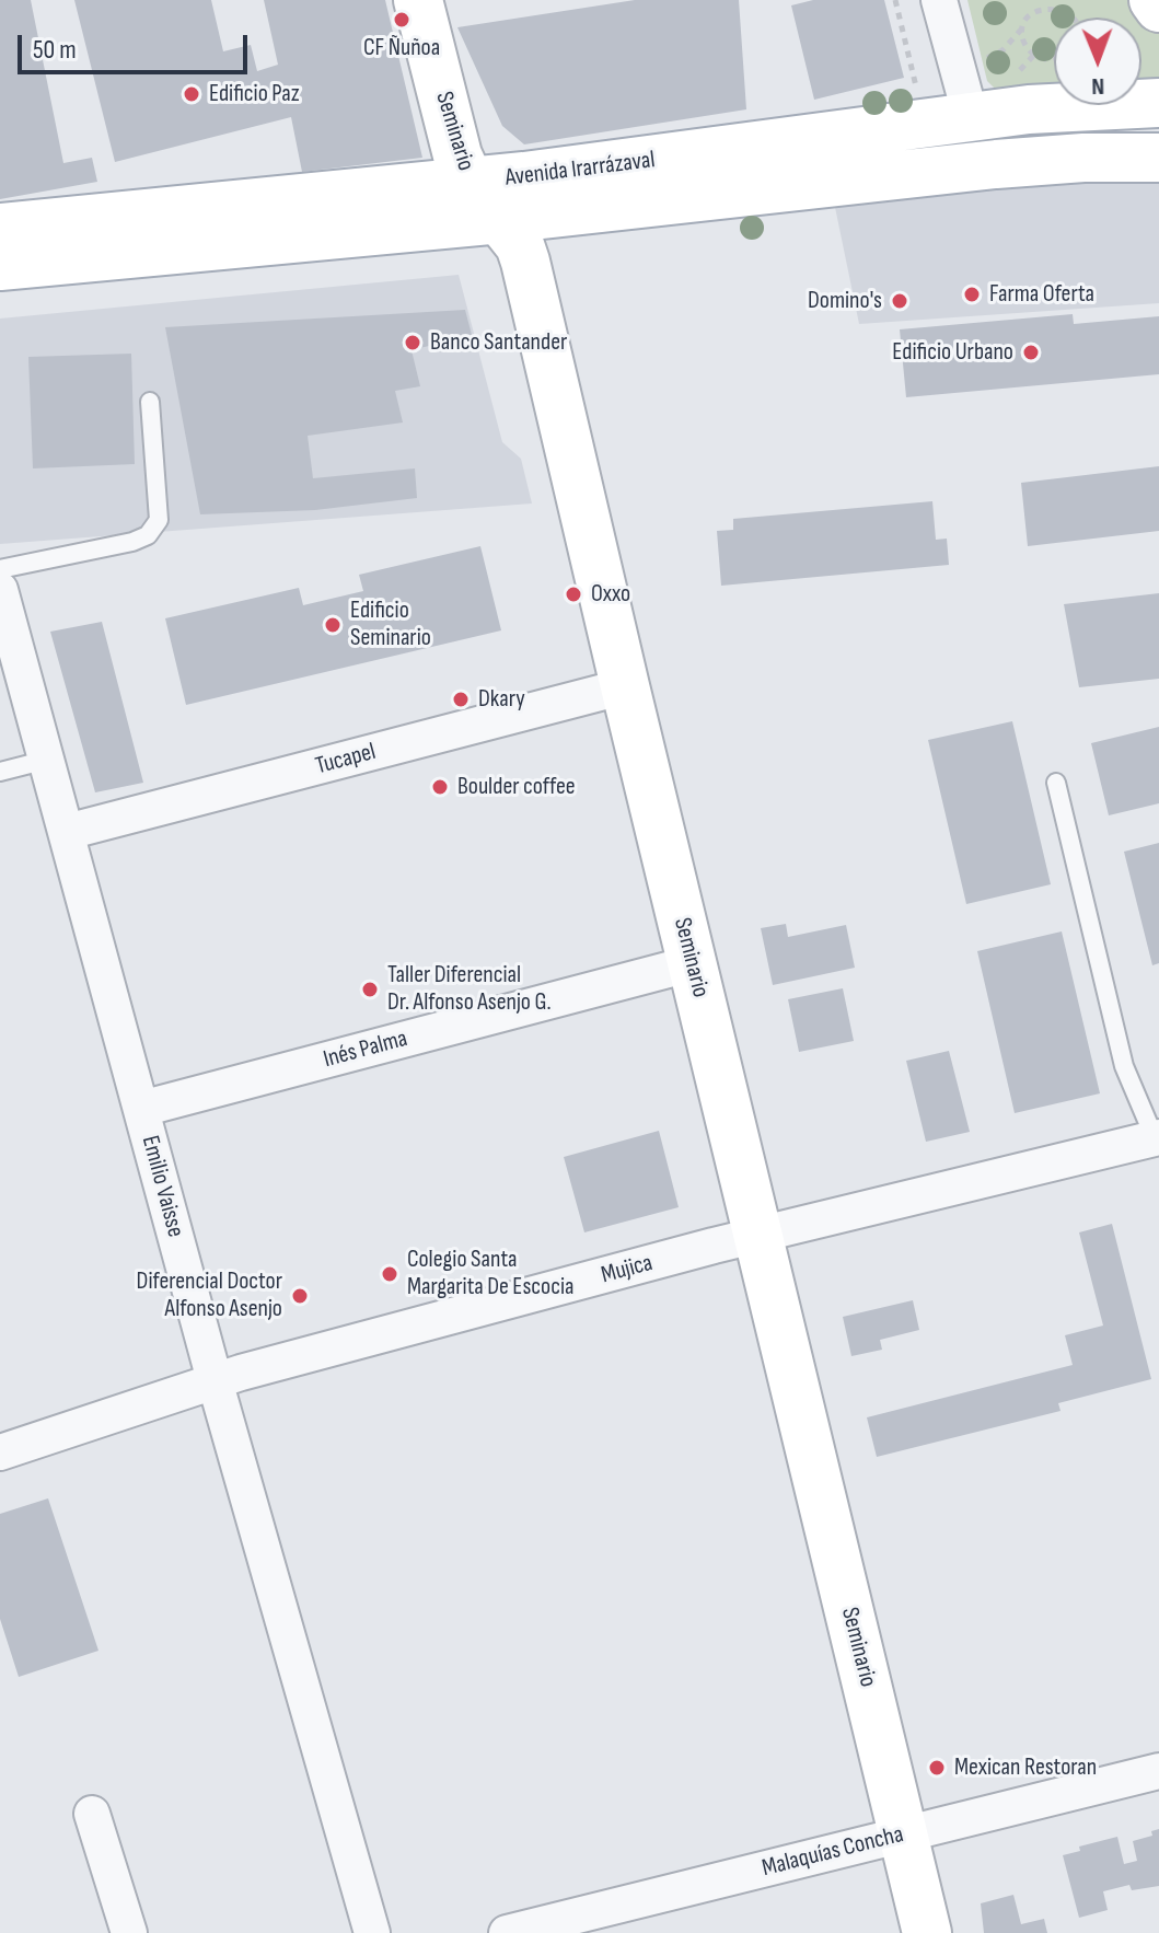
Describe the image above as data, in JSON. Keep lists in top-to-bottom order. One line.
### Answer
{"streets":{"main road":["Seminario","Avenida Irarrázaval"],"street":["Tucapel","Inés Palma","Emilio Vaisse","Mujica","Malaquías Concha"]},"crossings":[["Seminario","Avenida Irarrázaval"],["Seminario","Tucapel"],["Seminario","Inés Palma"],["Seminario","Mujica"],["Seminario","Malaquías Concha"],["Tucapel","Emilio Vaisse"],["Inés Palma","Emilio Vaisse"],["Emilio Vaisse","Mujica"]],"places":["CF Ñuñoa","Edificio Paz","Farma Oferta","Domino's","Banco Santander","Edificio Urbano","Oxxo","Edificio Seminario","Dkary","Boulder coffee","Taller Diferencial Dr. Alfonso Asenjo G.","Colegio Santa Margarita De Escocia","Diferencial Doctor Alfonso Asenjo","Mexican Restoran"],"scale_bar":"50 m","north":"bottom"}
